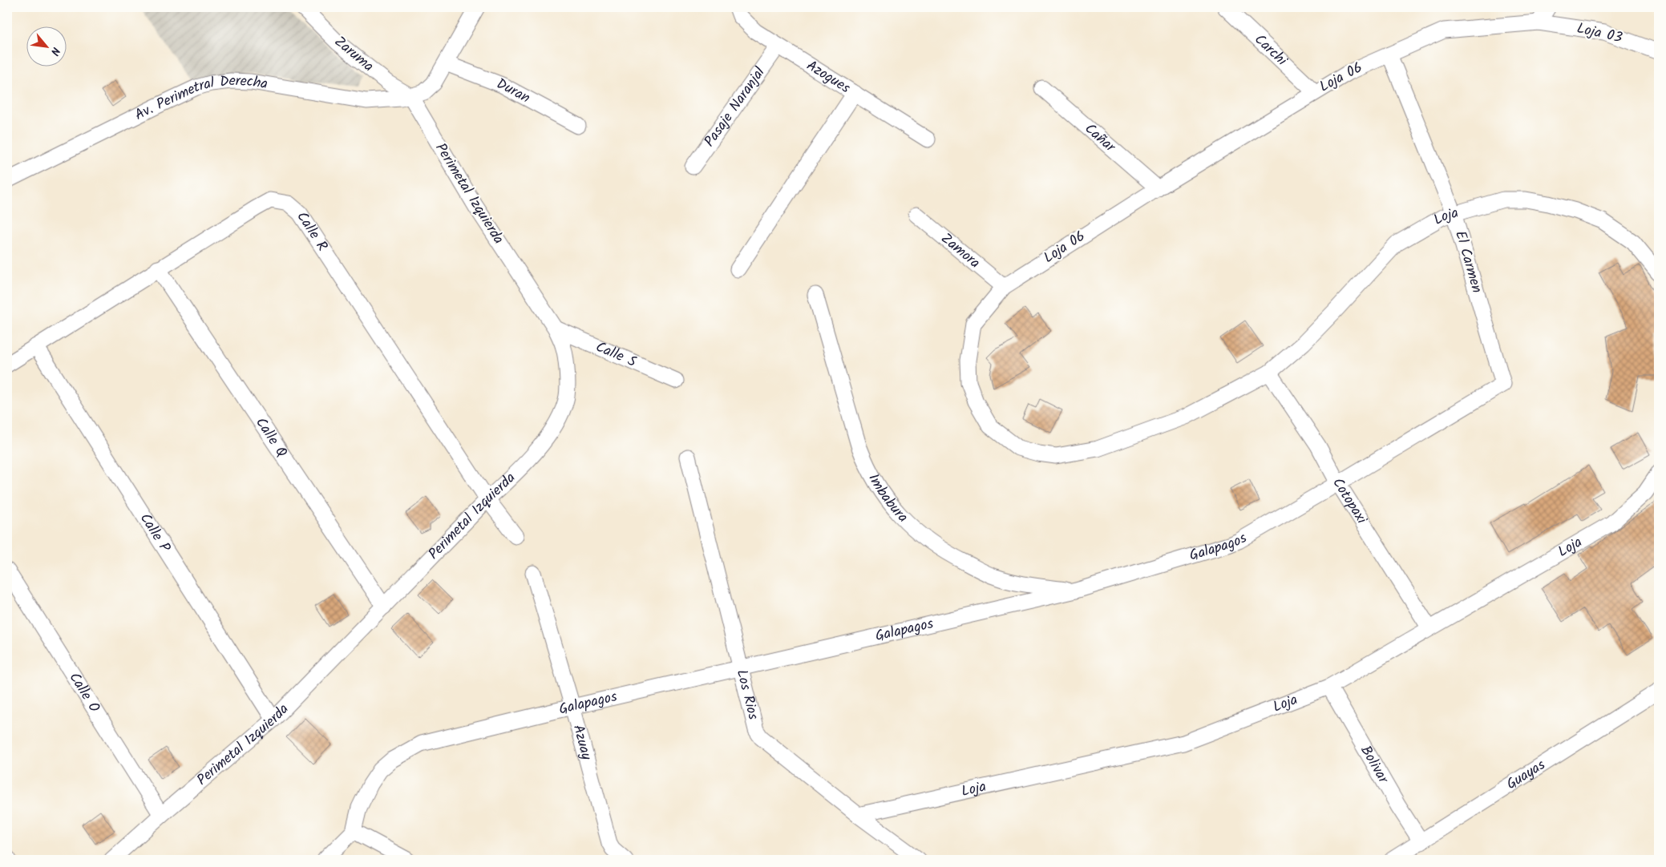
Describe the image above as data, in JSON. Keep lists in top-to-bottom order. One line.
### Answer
{"streets":{"street":["Loja 03","Carchi","Zaruma","Azogues","Loja 06","Duran","Av. Perimetral Derecha","Pasaje Naranjal","Cañar","Perimetal Izquierda","Loja","Calle R","Zamora","El Carmen","Calle S","Calle Q","Imbabura","Cotopaxi","Calle P","Galapagos","Calle O","Los Rios","Azuay","Bolivar","Guayas"]},"crossings":[["Loja 03","Loja 06"],["Carchi","Loja 06"],["Zaruma","Av. Perimetral Derecha"],["Zaruma","Perimetal Izquierda"],["Azogues","Pasaje Naranjal"],["Loja 06","Cañar"],["Loja 06","Loja"],["Loja 06","Zamora"],["Loja 06","El Carmen"],["Loja 06","Cotopaxi"],["Duran","Av. Perimetral Derecha"],["Av. Perimetral Derecha","Perimetal Izquierda"],["Perimetal Izquierda","Calle R"],["Perimetal Izquierda","Calle S"],["Perimetal Izquierda","Calle Q"],["Perimetal Izquierda","Calle P"],["Perimetal Izquierda","Calle O"],["Loja","El Carmen"],["Loja","Cotopaxi"],["Loja","Los Rios"],["Loja","Bolivar"],["Calle R","Calle Q"],["Calle R","Calle P"],["El Carmen","Galapagos"],["Imbabura","Galapagos"],["Cotopaxi","Galapagos"],["Galapagos","Los Rios"],["Galapagos","Azuay"],["Bolivar","Guayas"]],"north":"bottom right"}
